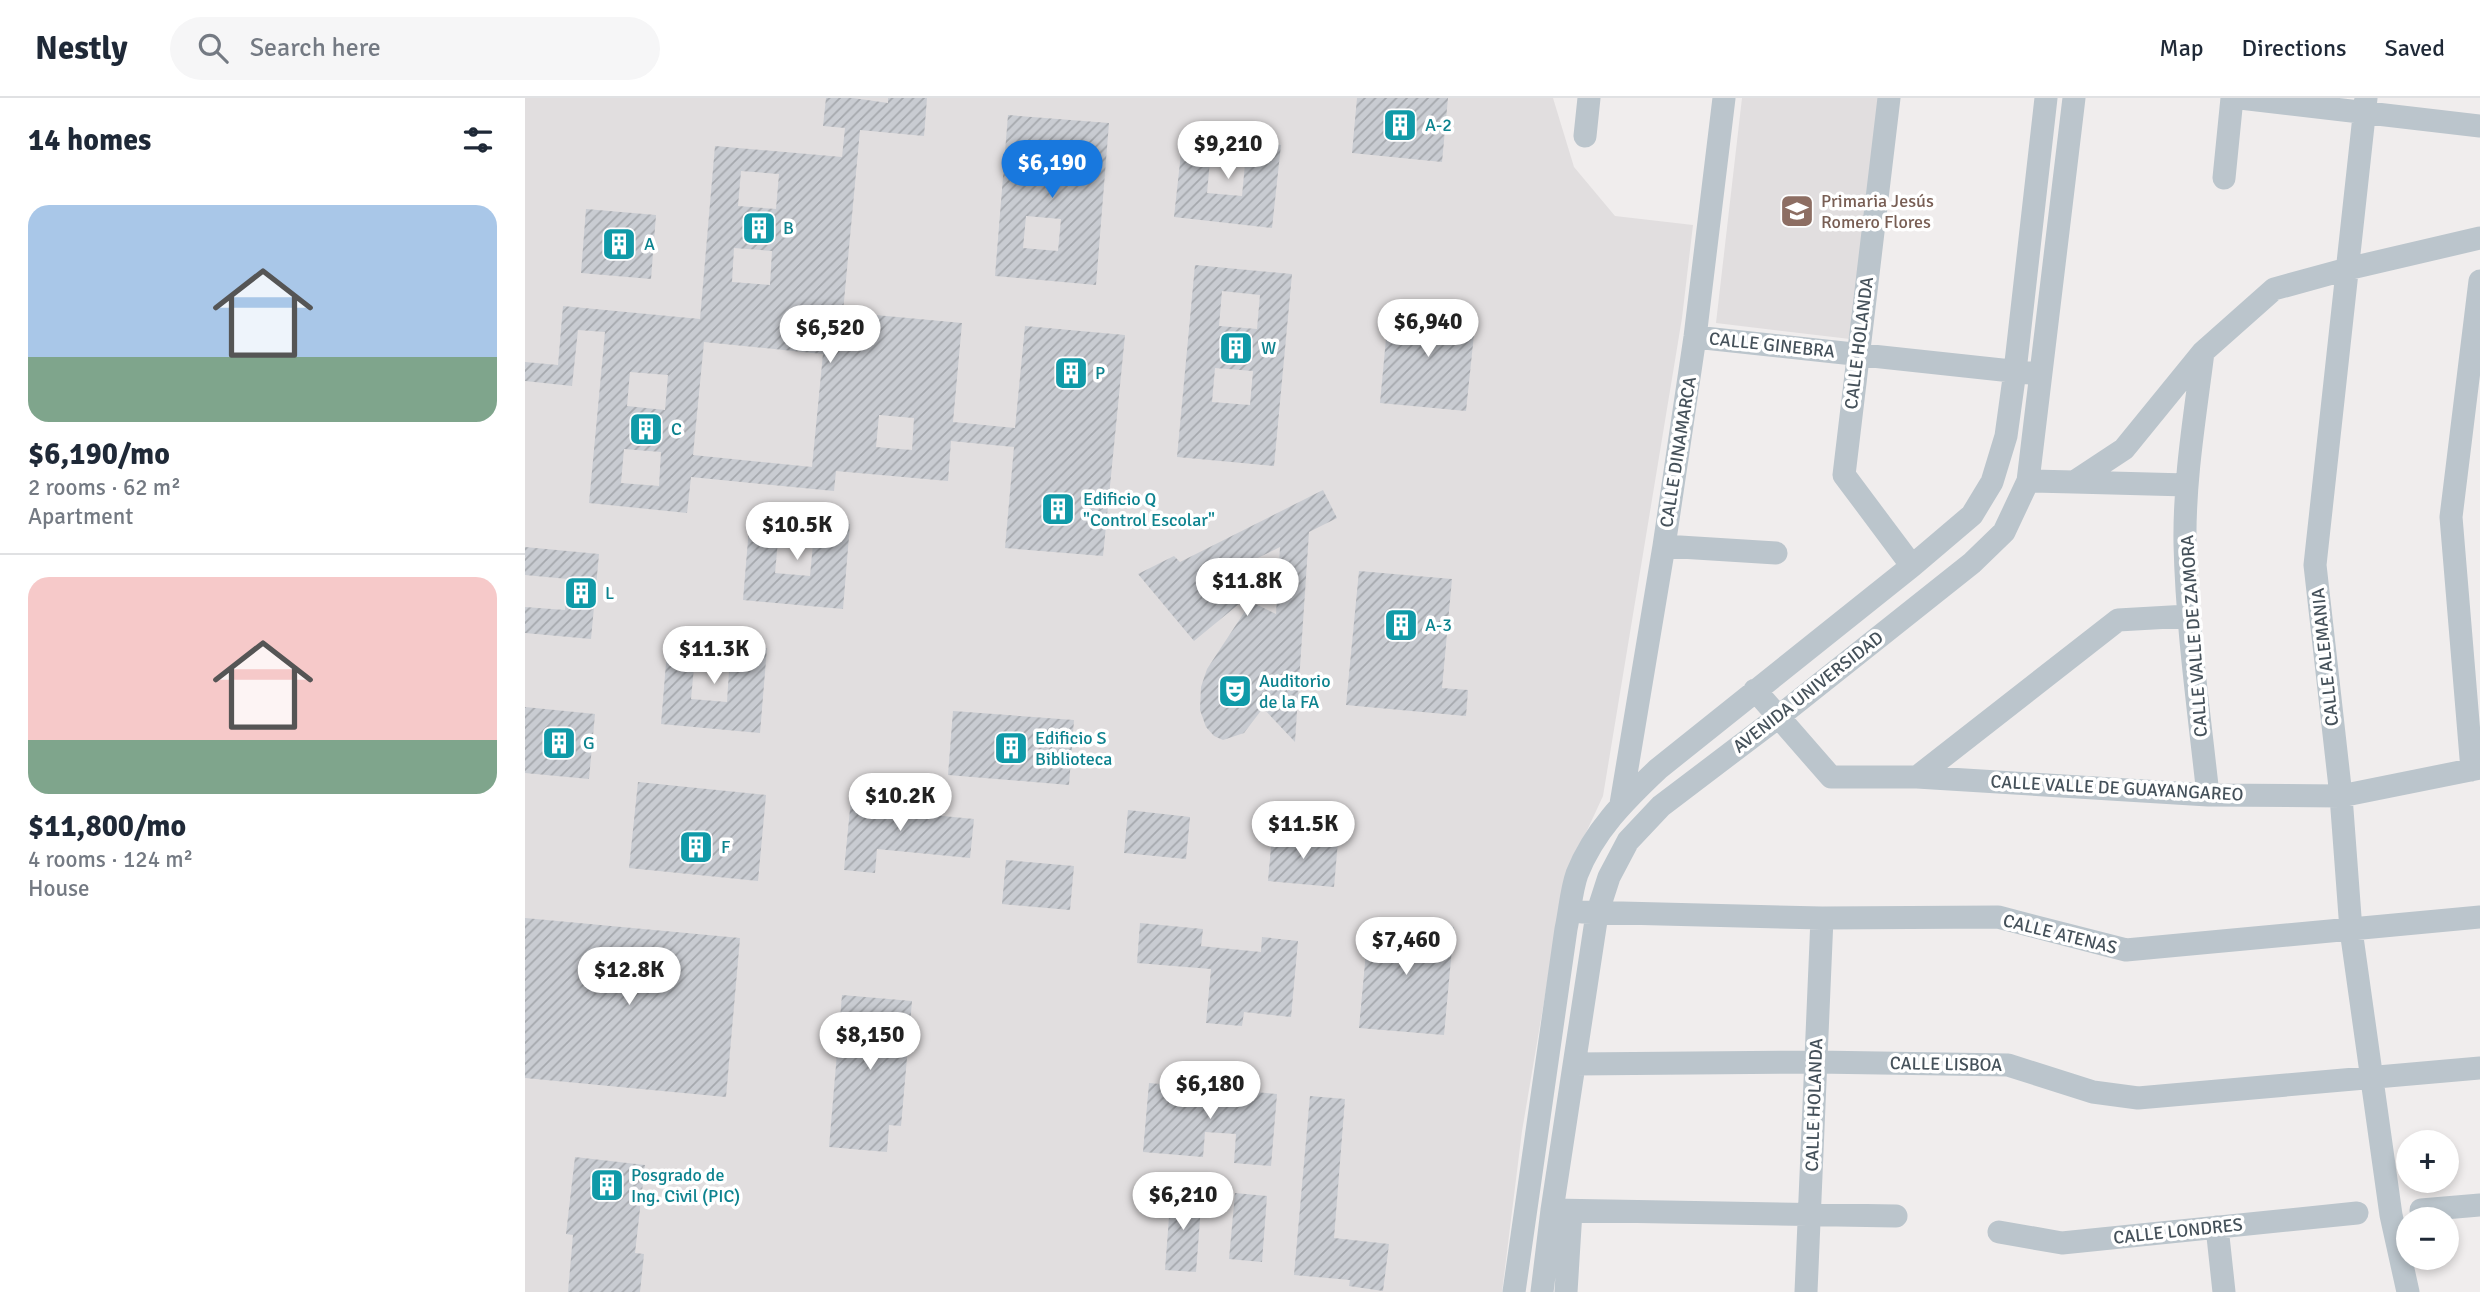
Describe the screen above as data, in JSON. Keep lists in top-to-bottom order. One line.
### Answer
{"streets":{"street":["CALLE HOLANDA","CALLE GINEBRA","CALLE DINAMARCA","CALLE VALLE DE ZAMORA","CALLE ALEMANIA","AVENIDA UNIVERSIDAD","CALLE VALLE DE GUAYANGAREO","CALLE ATENAS","CALLE LISBOA","CALLE LONDRES"]},"crossings":[["CALLE HOLANDA","CALLE GINEBRA"],["CALLE HOLANDA","AVENIDA UNIVERSIDAD"],["CALLE HOLANDA","CALLE ATENAS"],["CALLE HOLANDA","CALLE LISBOA"],["CALLE GINEBRA","CALLE DINAMARCA"],["CALLE GINEBRA","AVENIDA UNIVERSIDAD"],["CALLE DINAMARCA","AVENIDA UNIVERSIDAD"],["CALLE VALLE DE ZAMORA","CALLE VALLE DE GUAYANGAREO"],["CALLE ALEMANIA","CALLE VALLE DE GUAYANGAREO"],["CALLE ALEMANIA","CALLE ATENAS"],["CALLE ALEMANIA","CALLE LISBOA"],["AVENIDA UNIVERSIDAD","CALLE VALLE DE GUAYANGAREO"],["AVENIDA UNIVERSIDAD","CALLE ATENAS"],["AVENIDA UNIVERSIDAD","CALLE LISBOA"]],"places":{"building":["A-2","B","A","W","P","C","Edificio Q \"Control Escolar\"","L","A-3","G","Edificio S Biblioteca","F","Posgrado de Ing. Civil (PIC)"],"school or university":["Primaria Jesús Romero Flores"],"theatre":["Auditorio de la FA"]},"page":{"header":"Nestly","search":"Search here","nav":["Map","Directions","Saved"],"heading":"14 homes","price":["$9,210","$6,190","$6,940","$6,520","$10.5K","$11.8K","$11.3K","$10.2K","$11.5K","$7,460","$12.8K","$8,150","$6,180","$6,210"],"list":[{"name":"$6,190/mo","note":"2 rooms · 62 m² · Apartment"},{"name":"$11,800/mo","note":"4 rooms · 124 m² · House"}],"map_buttons":["+","−"]}}
